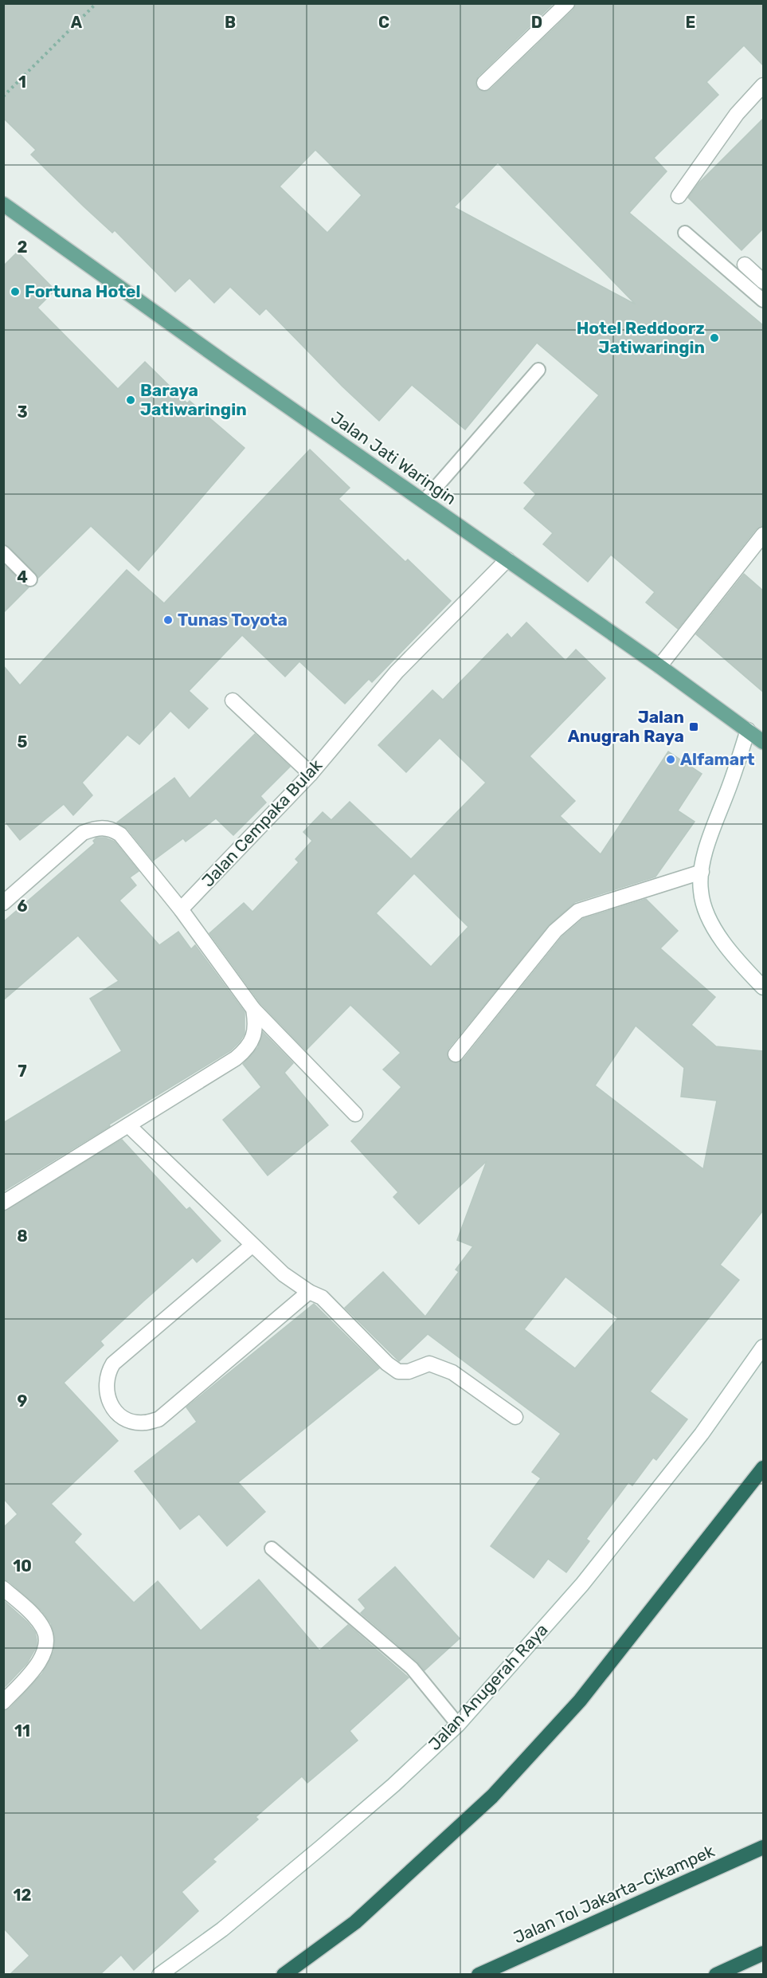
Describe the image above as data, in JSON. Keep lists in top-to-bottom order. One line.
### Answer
{"streets":{"highway":["Jalan Tol Jakarta–Cikampek"],"main road":["Jalan Jati Waringin"],"street":["Jalan Cempaka Bulak","Jalan Anugerah Raya"]},"crossings":[["Jalan Jati Waringin","Jalan Cempaka Bulak"]],"places":{"other":["Fortuna Hotel","Hotel Reddoorz Jatiwaringin","Baraya Jatiwaringin","Tunas Toyota","Alfamart"],"transit":["Jalan Anugrah Raya"]},"grid":{"columns":["A","B","C","D","E"],"rows":["1","2","3","4","5","6","7","8","9","10","11","12"]}}
